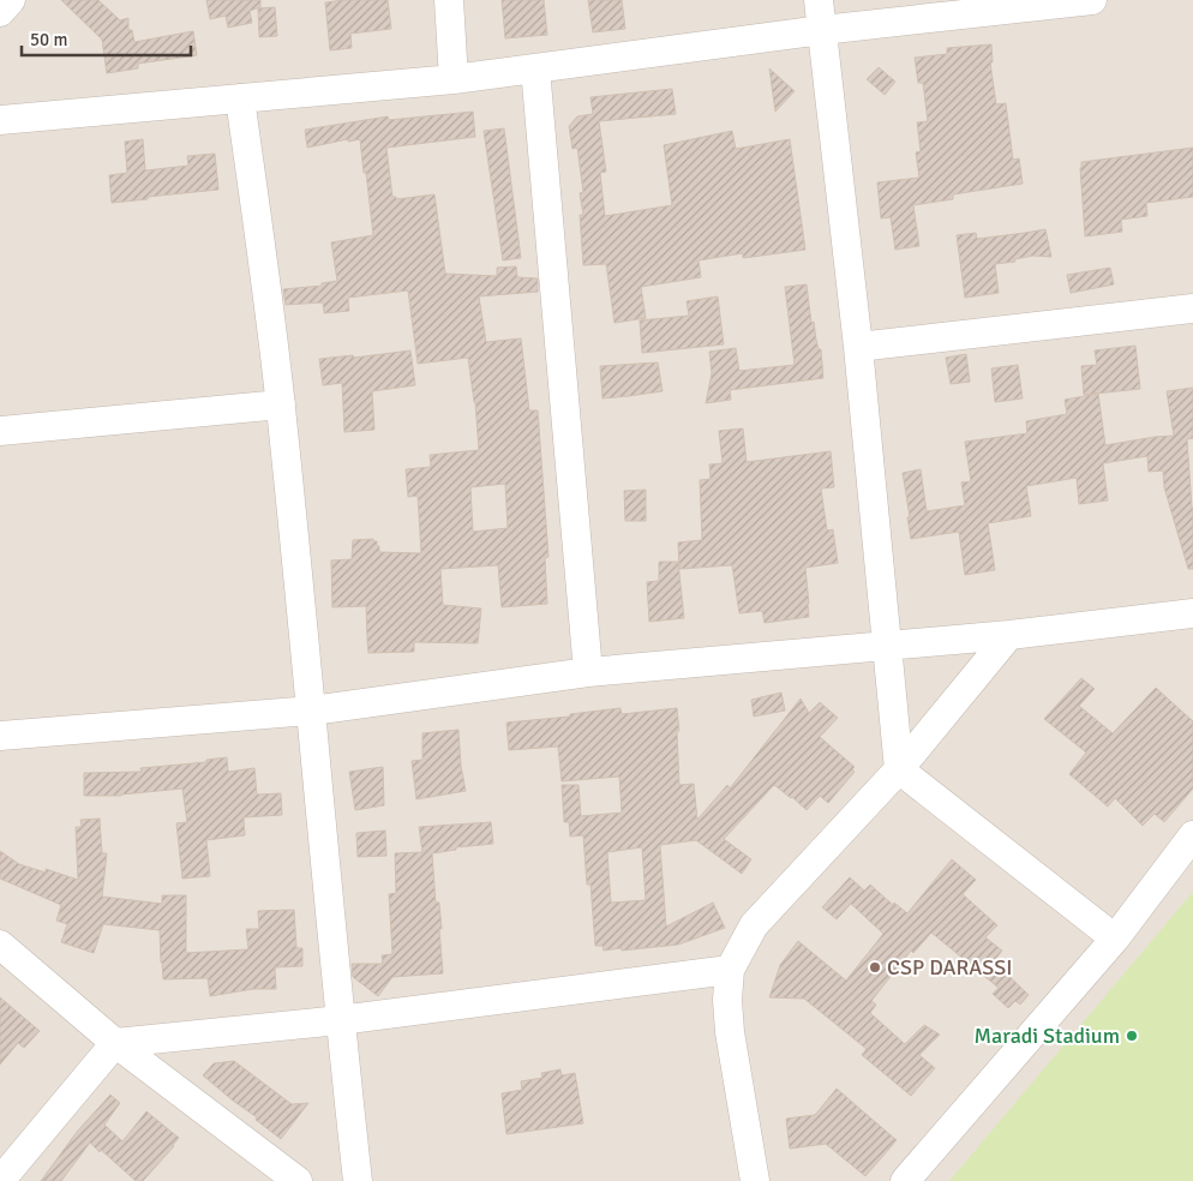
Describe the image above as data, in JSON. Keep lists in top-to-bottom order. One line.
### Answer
{"places":["CSP DARASSI","Maradi Stadium"],"scale_bar":"50 m"}
